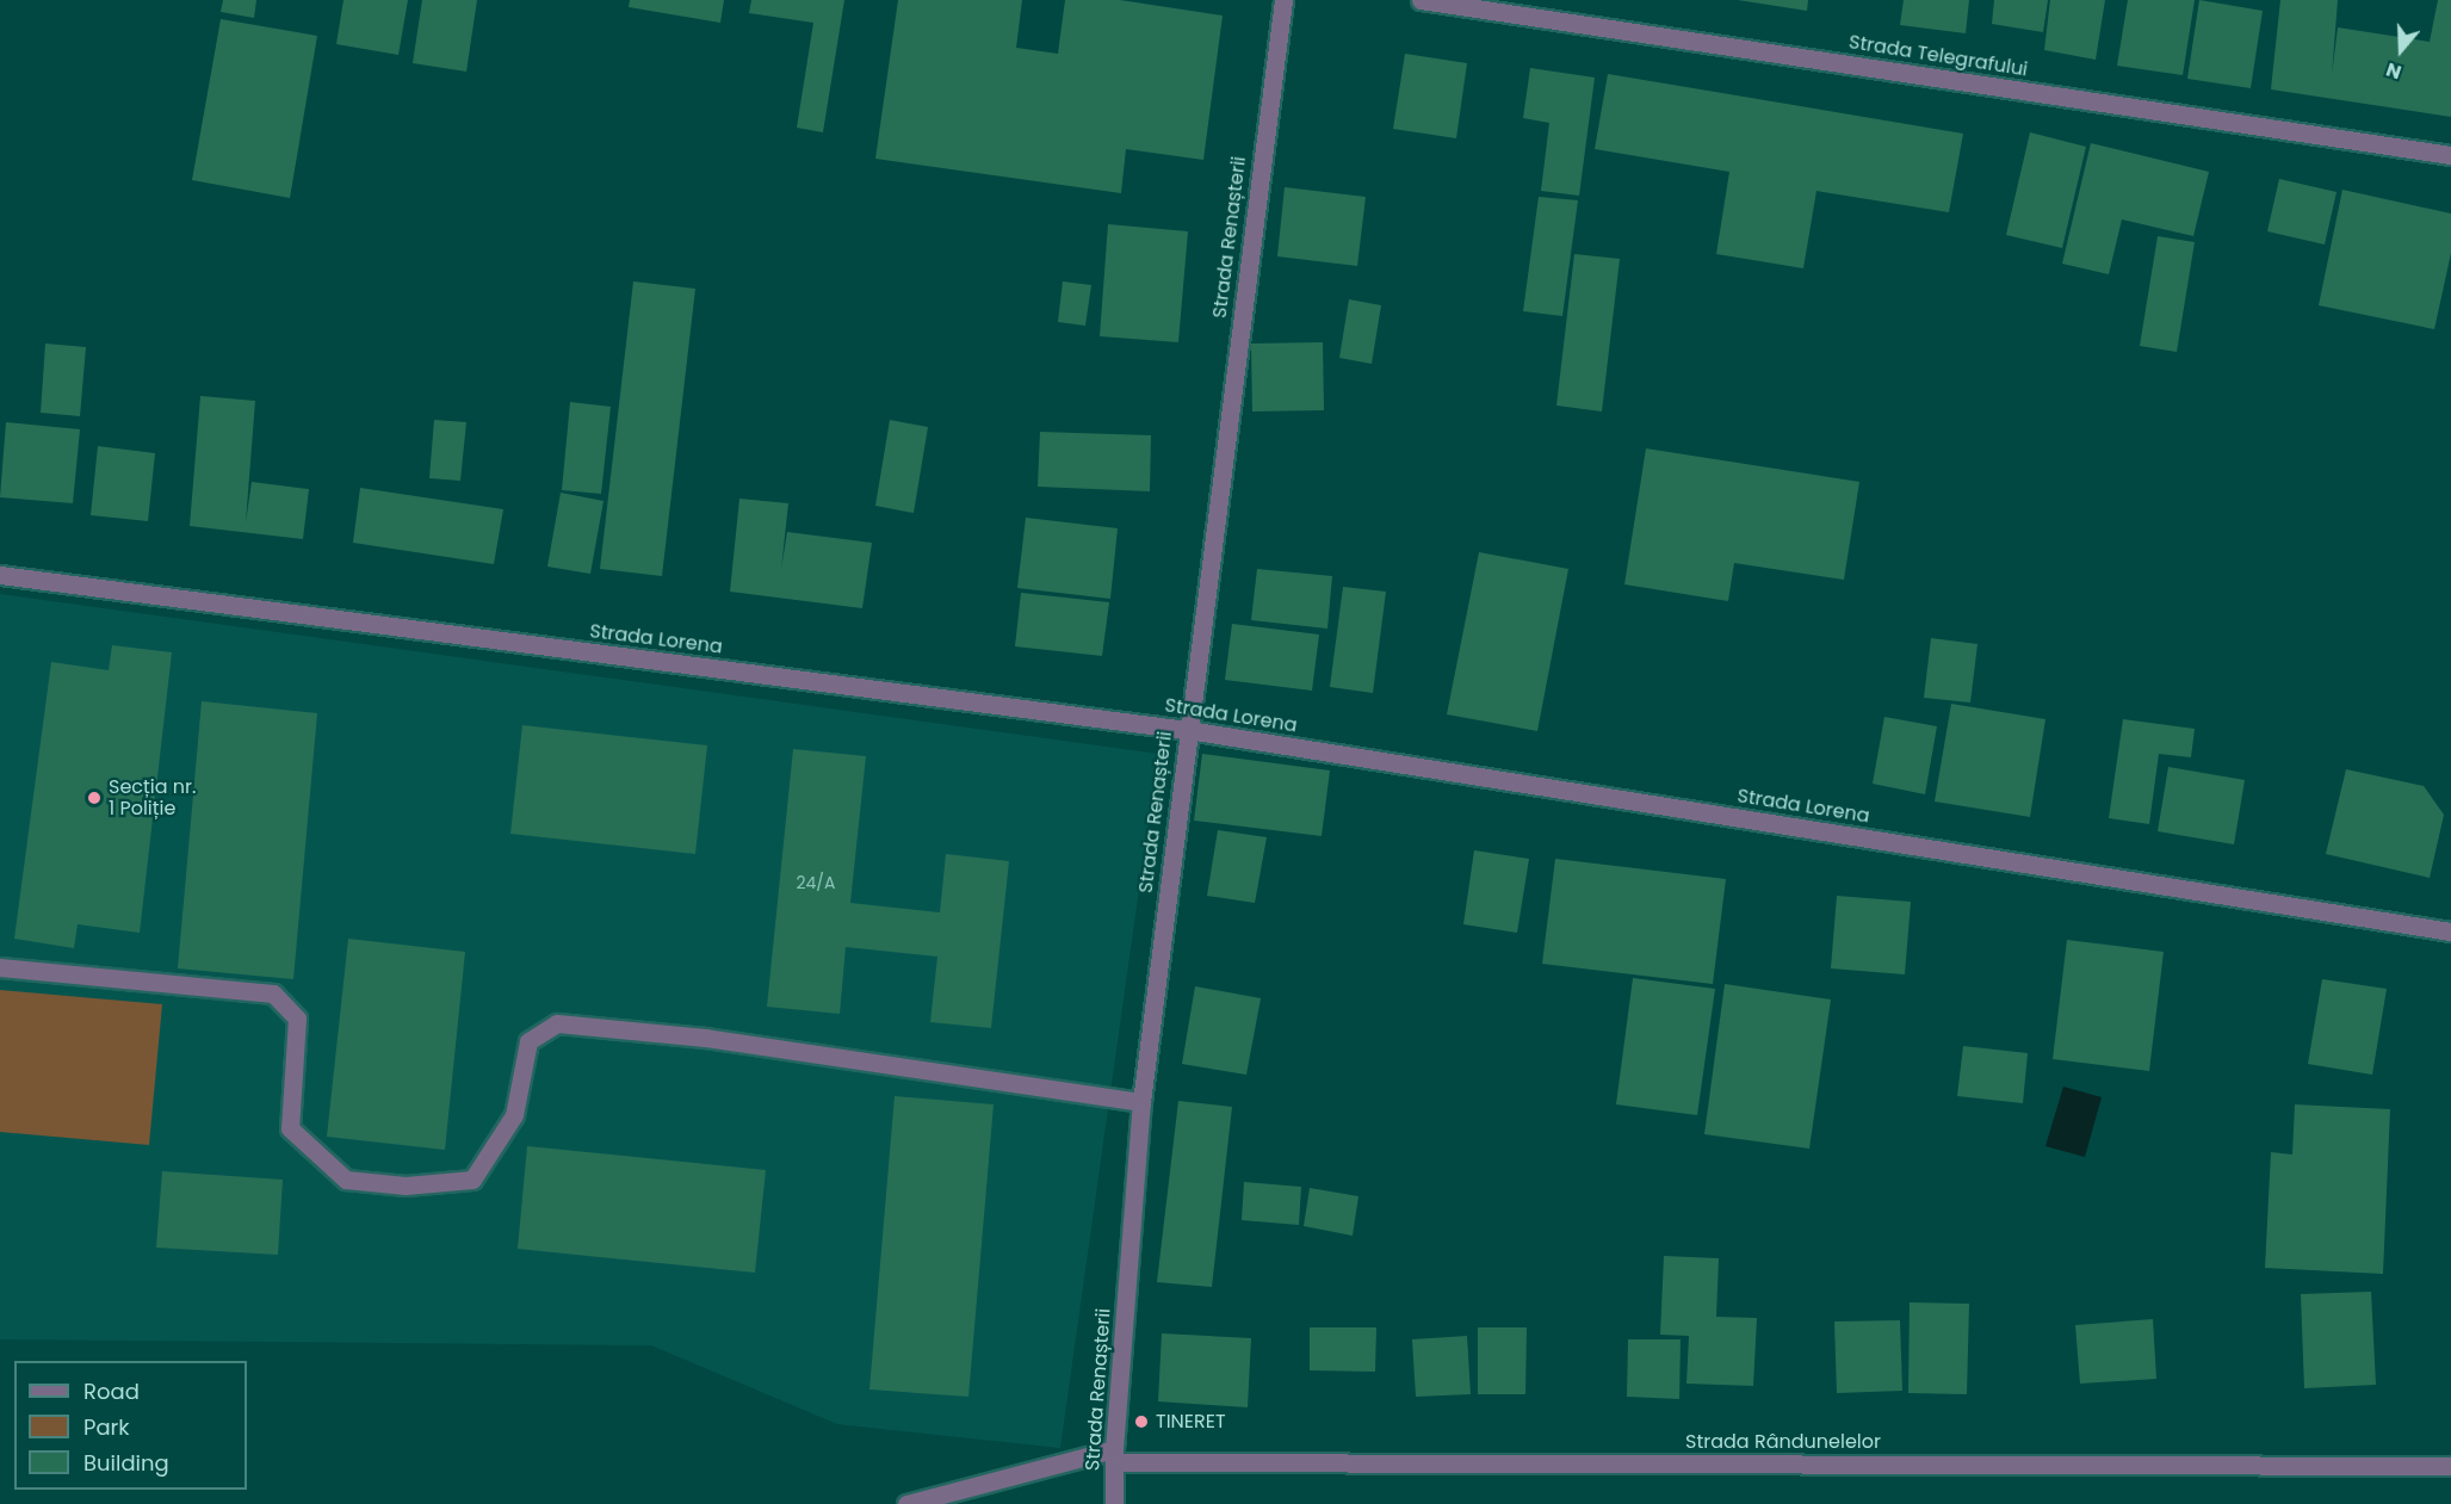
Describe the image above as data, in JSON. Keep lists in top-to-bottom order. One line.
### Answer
{"streets":{"street":["Strada Telegrafului","Strada Renașterii","Strada Lorena","Strada Rândunelelor"]},"crossings":[["Strada Renașterii","Strada Lorena"],["Strada Renașterii","Strada Rândunelelor"]],"places":["Secția nr. 1 Poliție","TINERET"],"house_numbers":["24/A"],"legend":["Road","Park","Building"],"north":"bottom"}
